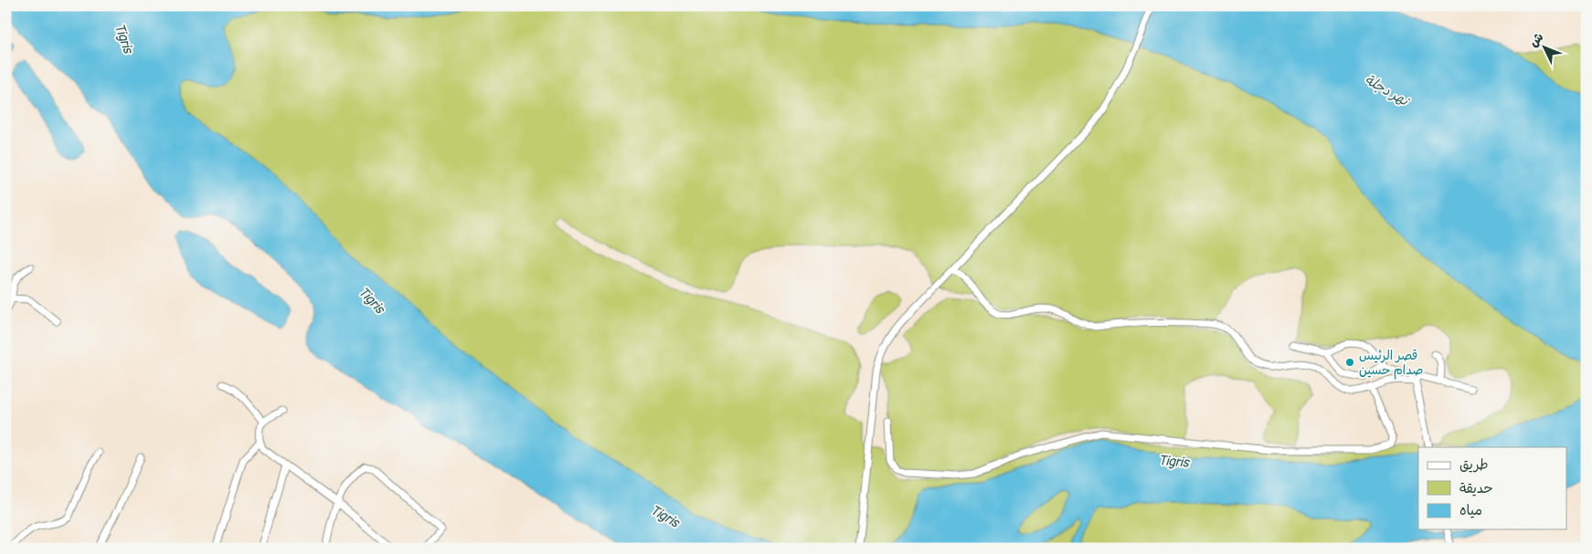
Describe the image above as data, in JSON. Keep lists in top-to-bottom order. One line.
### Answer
{"water":["Tigris","نهر دجلة"],"places":["قصر الرئيس صدام حسين"],"legend":["طريق","حديقة","مياه"],"north":"top left"}
